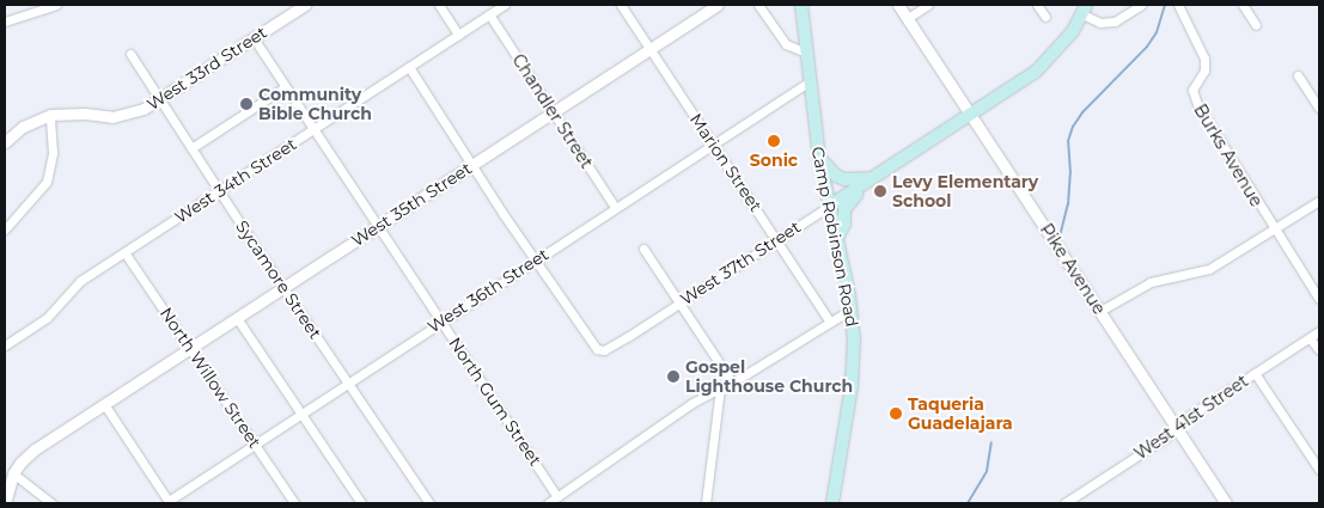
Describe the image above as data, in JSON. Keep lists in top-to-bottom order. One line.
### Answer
{"streets":{"main road":["Camp Robinson Road","West 37th Street"],"street":["West 33rd Street","Chandler Street","Burks Avenue","Marion Street","West 34th Street","West 35th Street","Pike Avenue","Sycamore Street","West 36th Street","North Willow Street","North Gum Street","West 41st Street"]},"crossings":[["West 33rd Street","Sycamore Street"],["West 33rd Street","North Gum Street"],["Chandler Street","West 34th Street"],["Chandler Street","West 35th Street"],["Chandler Street","West 36th Street"],["Marion Street","West 35th Street"],["Marion Street","West 37th Street"],["Marion Street","West 36th Street"],["West 34th Street","Sycamore Street"],["West 34th Street","North Willow Street"],["West 34th Street","North Gum Street"],["West 35th Street","Sycamore Street"],["West 35th Street","North Willow Street"],["West 35th Street","North Gum Street"],["Camp Robinson Road","West 37th Street"],["Camp Robinson Road","West 36th Street"],["West 37th Street","Pike Avenue"],["West 37th Street","West 36th Street"],["Pike Avenue","West 41st Street"],["Sycamore Street","West 36th Street"],["West 36th Street","North Willow Street"],["West 36th Street","North Gum Street"]],"places":["Community Bible Church","Sonic","Levy Elementary School","Gospel Lighthouse Church","Taqueria Guadelajara"]}
